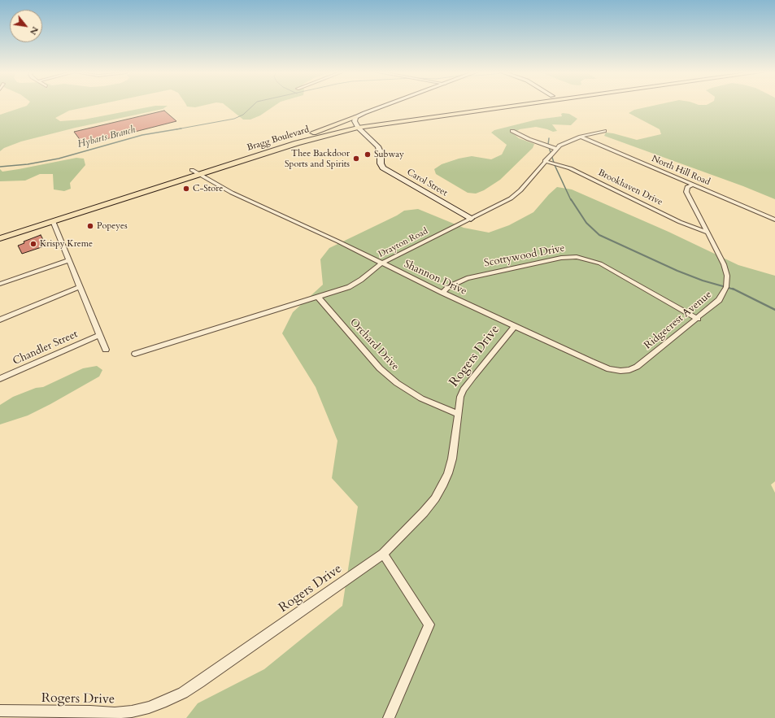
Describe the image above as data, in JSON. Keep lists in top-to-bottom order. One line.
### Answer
{"streets":{"main road":["Bragg Boulevard"],"street":["North Hill Road","Carol Street","Brookhaven Drive","Drayton Road","Scottywood Drive","Shannon Drive","Ridgecrest Avenue","Orchard Drive","Chandler Street","Rogers Drive"]},"crossings":[["Bragg Boulevard","Carol Street"],["Bragg Boulevard","Shannon Drive"],["North Hill Road","Drayton Road"],["North Hill Road","Ridgecrest Avenue"],["Carol Street","Drayton Road"],["Brookhaven Drive","Drayton Road"],["Brookhaven Drive","Ridgecrest Avenue"],["Drayton Road","Shannon Drive"],["Drayton Road","Orchard Drive"],["Scottywood Drive","Shannon Drive"],["Scottywood Drive","Ridgecrest Avenue"],["Shannon Drive","Ridgecrest Avenue"],["Shannon Drive","Rogers Drive"],["Orchard Drive","Rogers Drive"]],"water":["Hybarts Branch"],"places":["Subway","Thee Backdoor Sports and Spirits","C-Store","Popeyes","Krispy Kreme"],"north":"bottom right"}
